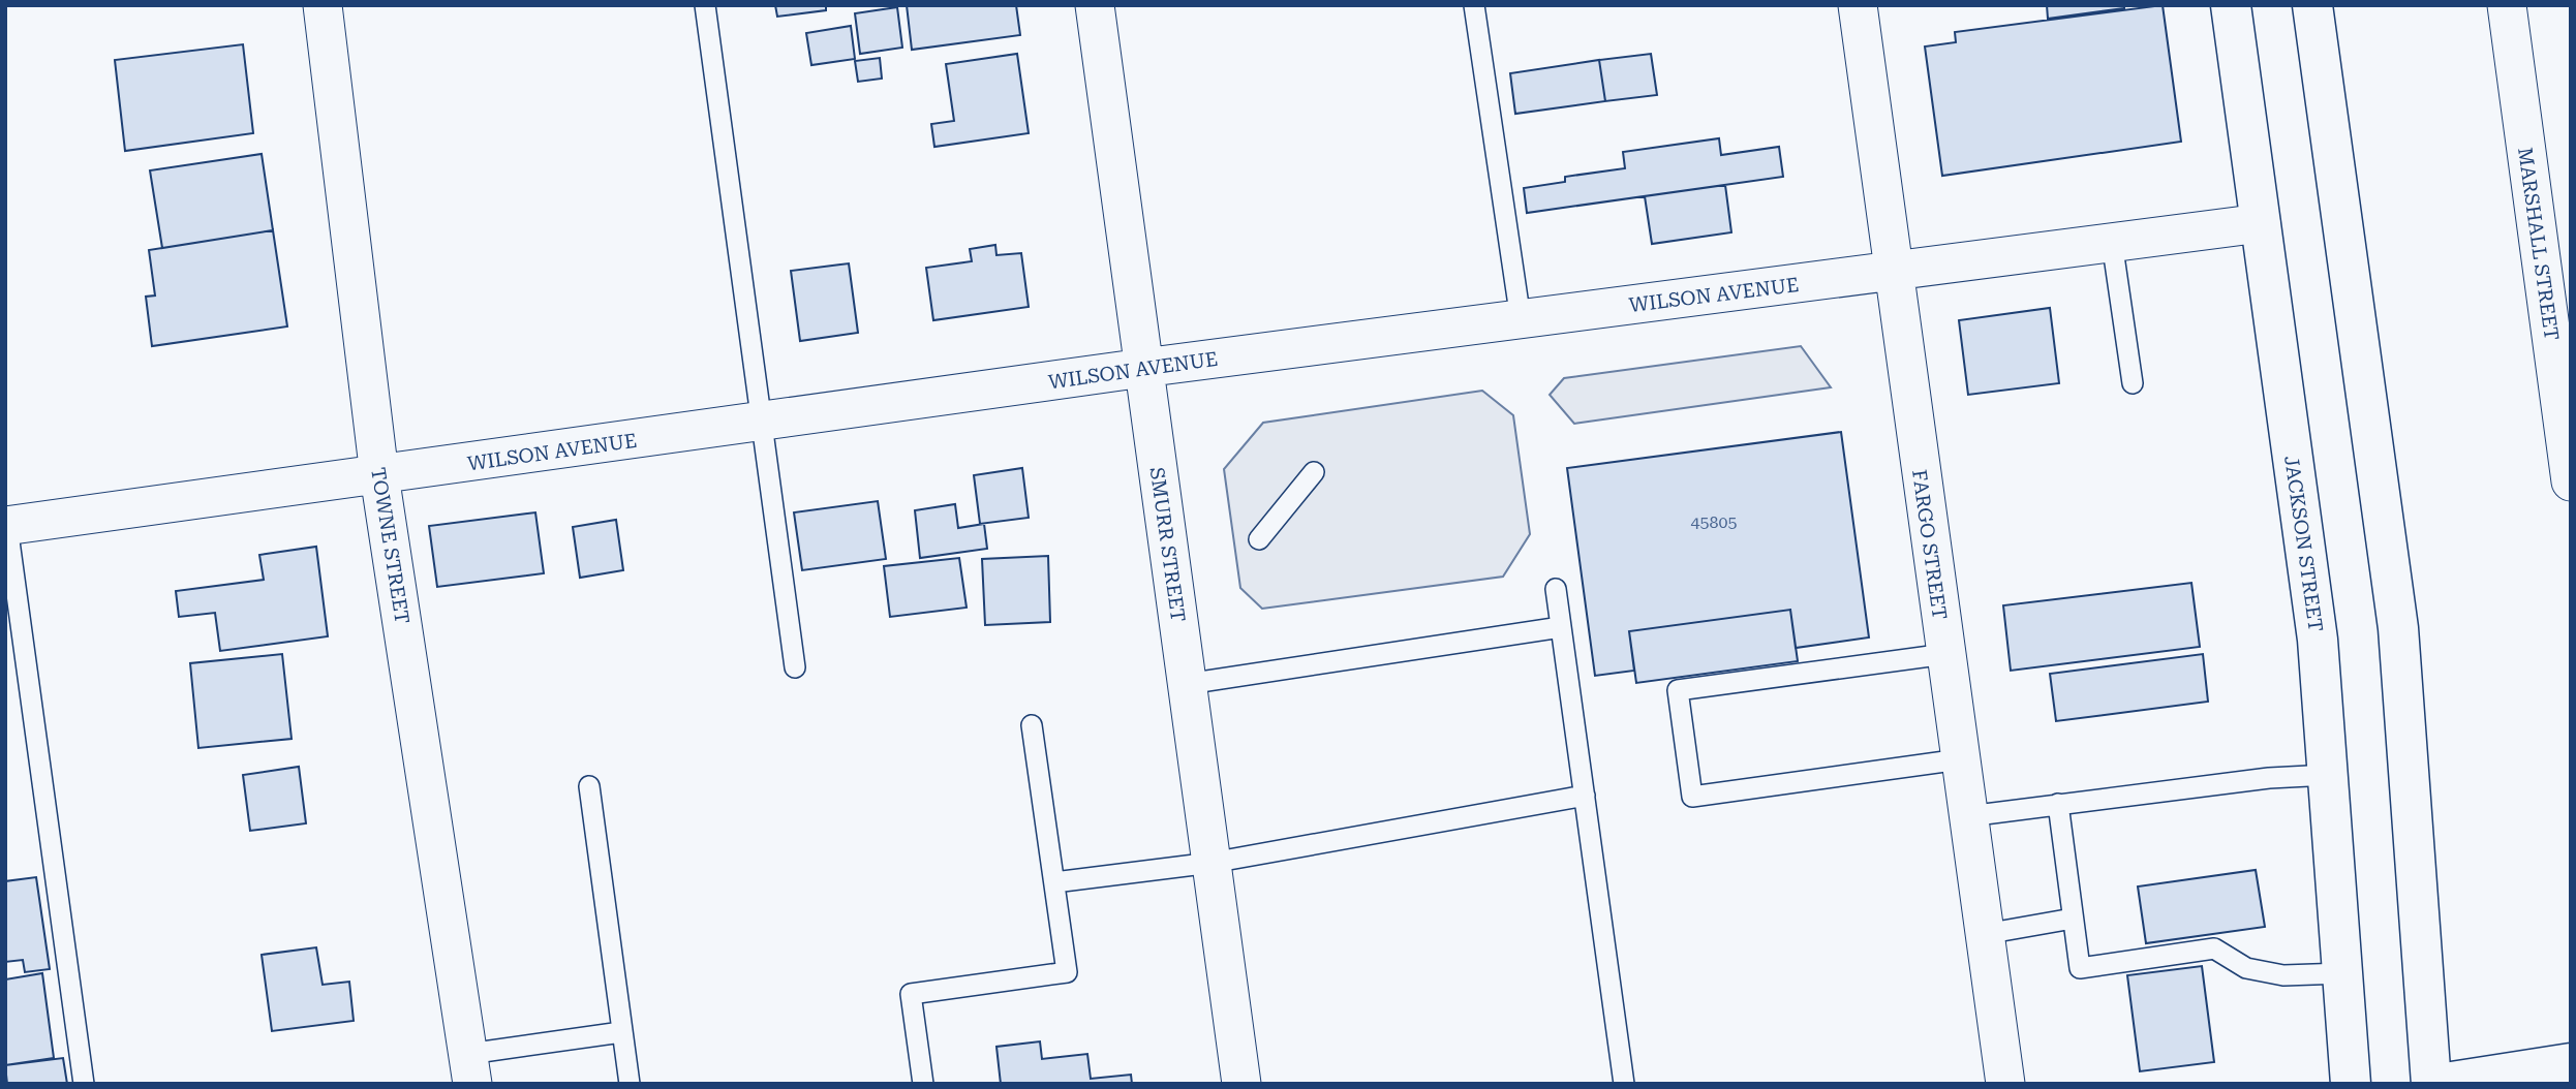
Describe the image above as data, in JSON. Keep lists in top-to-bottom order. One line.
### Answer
{"streets":{"main road":["JACKSON STREET"],"street":["MARSHALL STREET","WILSON AVENUE","SMURR STREET","FARGO STREET","TOWNE STREET"]},"crossings":[["WILSON AVENUE","JACKSON STREET"],["WILSON AVENUE","SMURR STREET"],["WILSON AVENUE","FARGO STREET"],["WILSON AVENUE","TOWNE STREET"]],"house_numbers":["45805"]}
